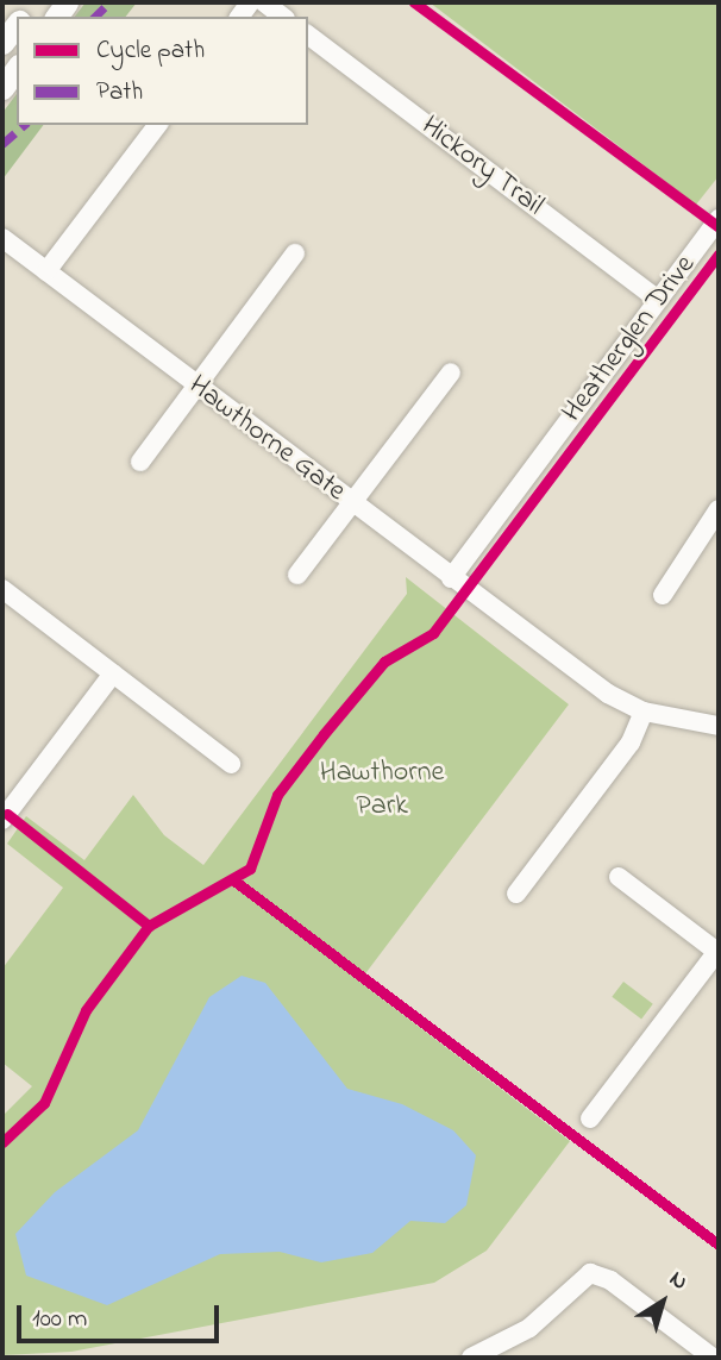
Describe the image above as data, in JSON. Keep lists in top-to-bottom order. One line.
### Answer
{"streets":{"street":["Hickory Trail","Heatherglen Drive","Hawthorne Gate"]},"crossings":[["Hickory Trail","Heatherglen Drive"],["Heatherglen Drive","Hawthorne Gate"]],"parks":["Hawthorne Park"],"legend":["Cycle path","Path"],"scale_bar":"100 m","north":"top right"}
